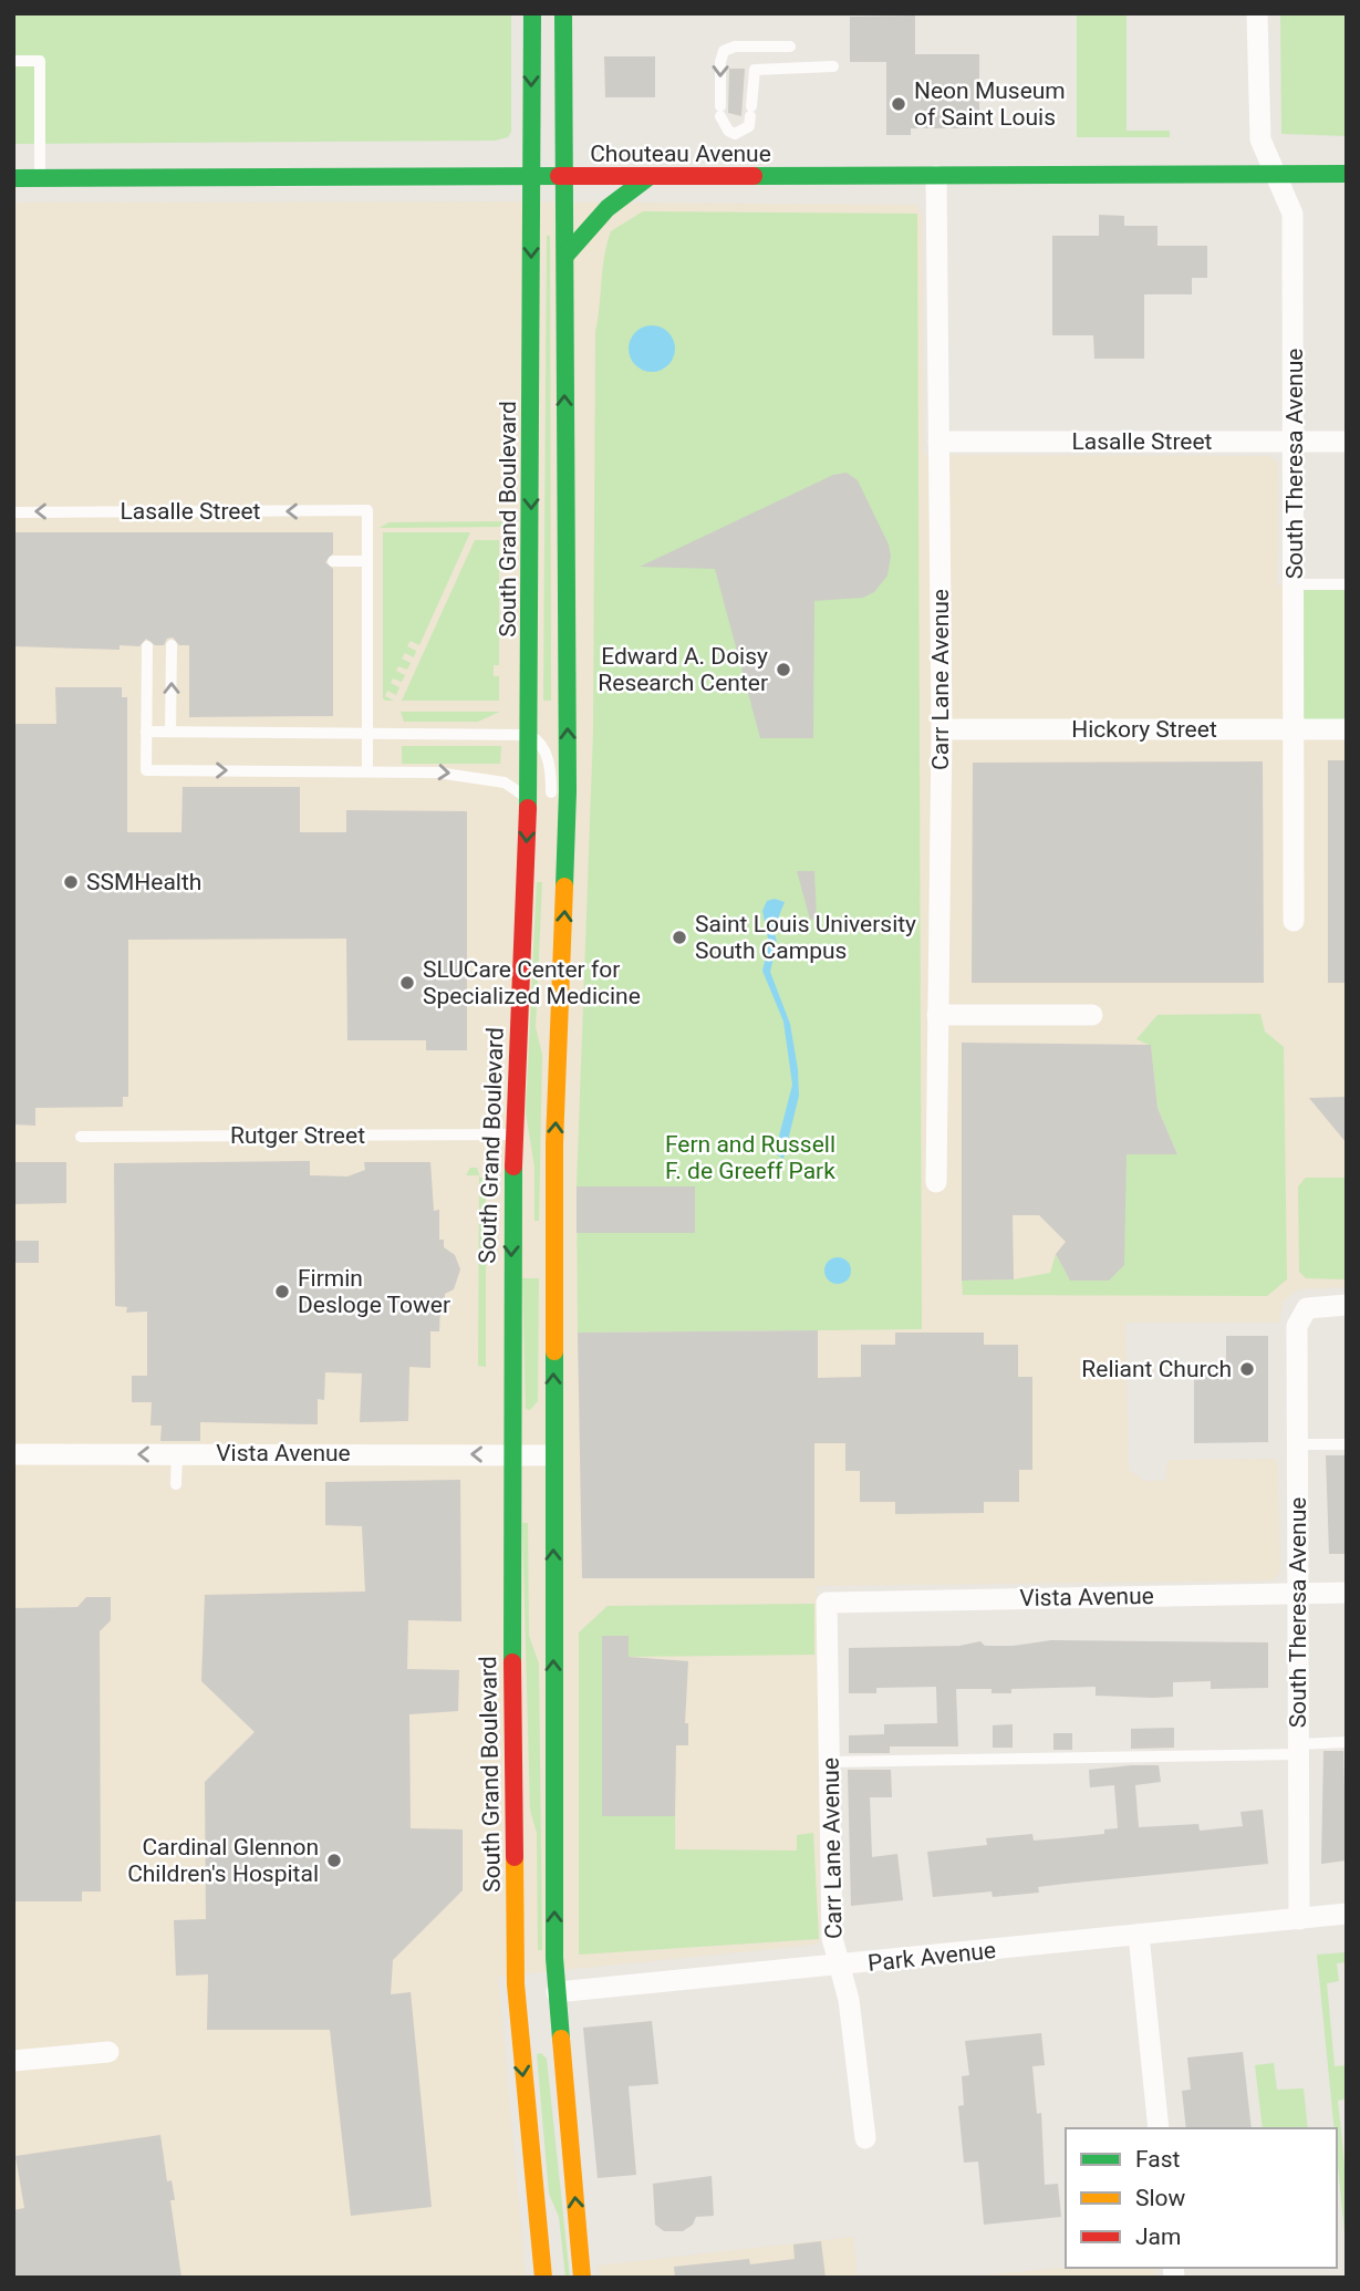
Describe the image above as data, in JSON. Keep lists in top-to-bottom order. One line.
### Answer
{"streets":{"main road":["Chouteau Avenue","South Grand Boulevard"],"street":["Lasalle Street","South Theresa Avenue","Carr Lane Avenue","Hickory Street","Vista Avenue","Park Avenue"],"lane":["Rutger Street"]},"crossings":[["Chouteau Avenue","South Theresa Avenue"],["Chouteau Avenue","South Grand Boulevard"],["Chouteau Avenue","Carr Lane Avenue"],["Lasalle Street","South Theresa Avenue"],["Lasalle Street","Carr Lane Avenue"],["South Theresa Avenue","Hickory Street"],["South Theresa Avenue","Vista Avenue"],["South Theresa Avenue","Park Avenue"],["South Grand Boulevard","Rutger Street"],["South Grand Boulevard","Vista Avenue"],["South Grand Boulevard","Park Avenue"],["Carr Lane Avenue","Hickory Street"],["Carr Lane Avenue","Vista Avenue"],["Carr Lane Avenue","Park Avenue"]],"one_way":["Lasalle Street","Vista Avenue"],"parks":["Fern and Russell F. de Greeff Park"],"places":["Neon Museum of Saint Louis","Edward A. Doisy Research Center","SSMHealth","Saint Louis University South Campus","SLUCare Center for Specialized Medicine","Firmin Desloge Tower","Reliant Church","Cardinal Glennon Children's Hospital"],"legend":["Fast","Slow","Jam"]}
